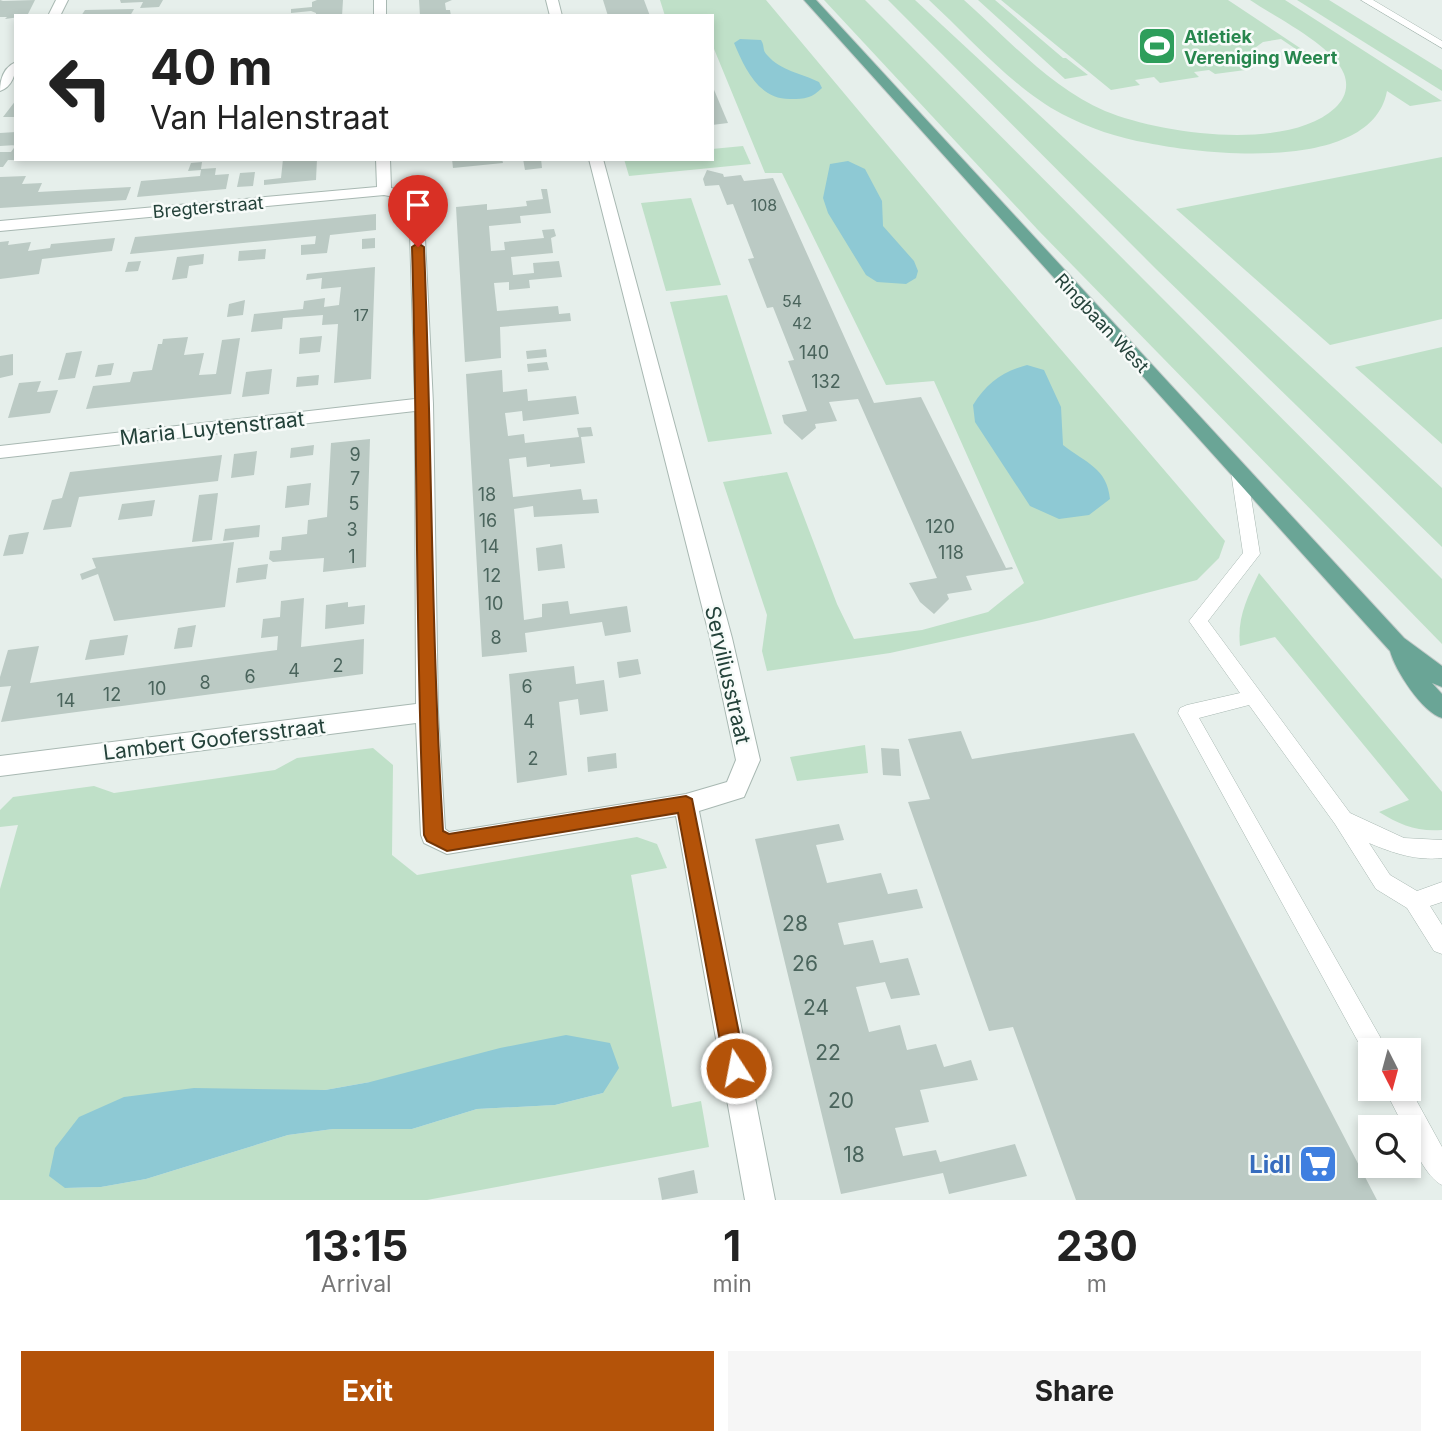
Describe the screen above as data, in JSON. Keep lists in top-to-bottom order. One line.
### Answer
{"streets":{"main road":["Ringbaan West"],"street":["Bregterstraat","Maria Luytenstraat","Serviliusstraat","Lambert Goofersstraat"]},"crossings":[["Bregterstraat","Maria Luytenstraat"]],"places":{"sports":["Atletiek Vereniging Weert"],"supermarket":["Lidl"]},"house_numbers":["108","54","17","42","140","132","9","7","18","5","16","120","3","14","118","1","12","10","8","2","4","6","8","6","10","12","14","4","2","28","26","24","22","20","18"],"north":"bottom","page":{"turn":["40 m","Van Halenstraat"],"eta":["13:15","Arrival","1","min","230","m"],"buttons":["Exit","Share"]}}
